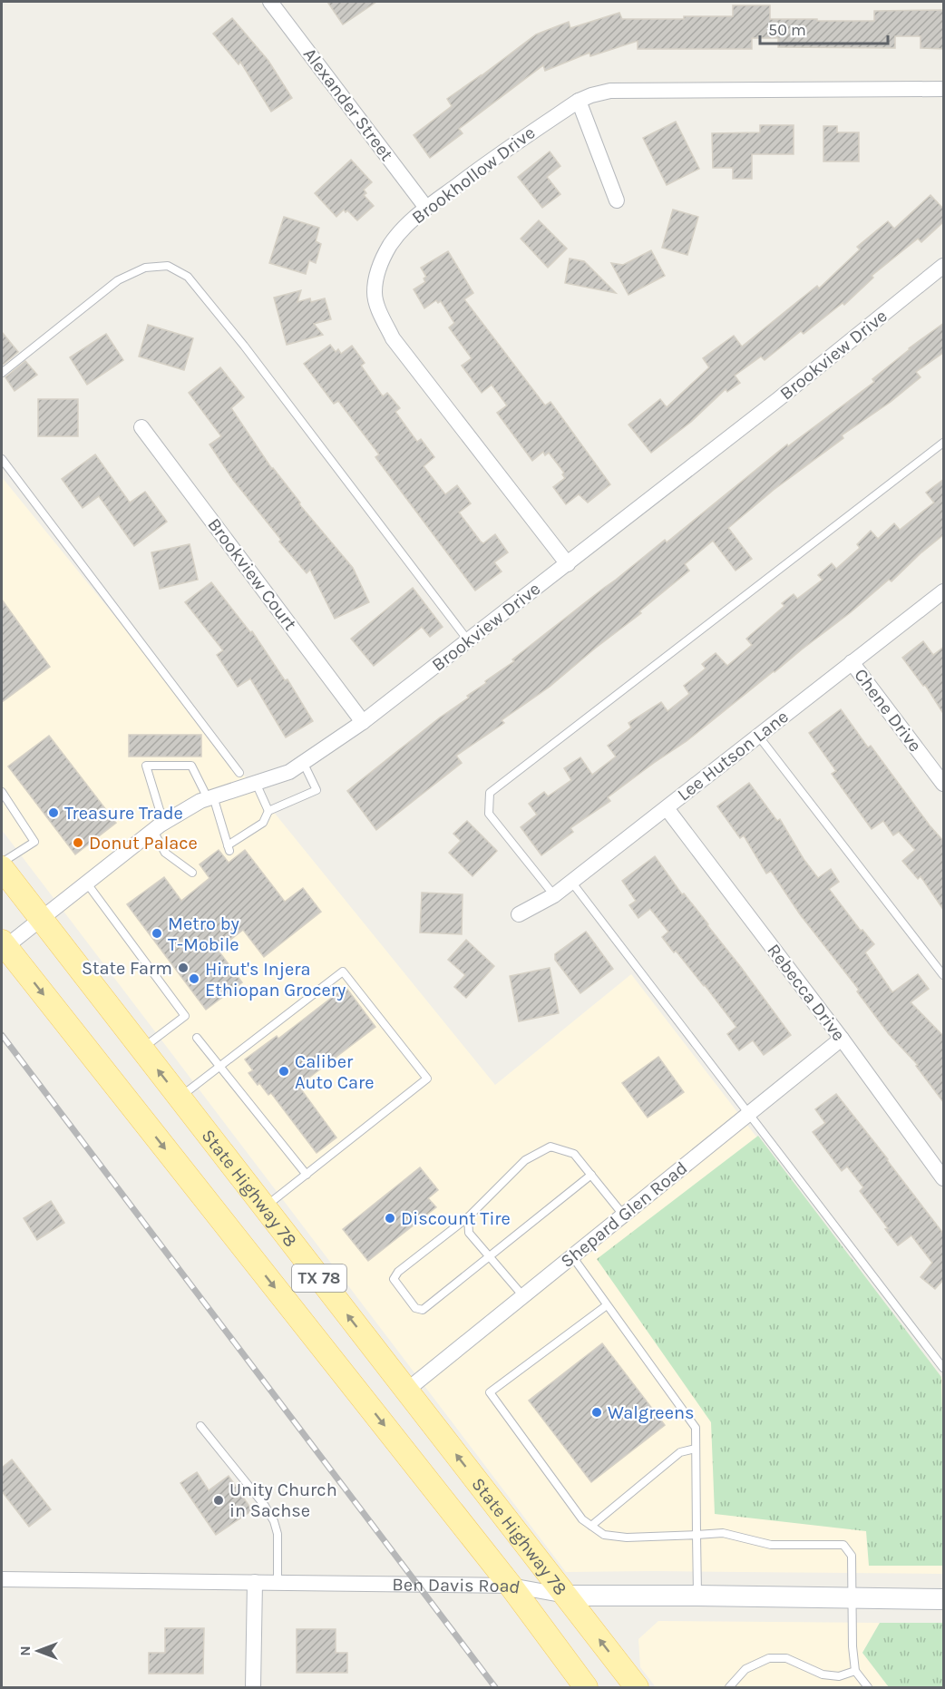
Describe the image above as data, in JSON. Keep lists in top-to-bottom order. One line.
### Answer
{"streets":{"main road":["State Highway 78","TX 78"],"street":["Alexander Street","Brookhollow Drive","Brookview Drive","Brookview Court","Chene Drive","Lee Hutson Lane","Rebecca Drive","Shepard Glen Road","Ben Davis Road"]},"crossings":[["Alexander Street","Brookhollow Drive"],["Brookhollow Drive","Brookview Drive"],["Brookview Drive","Brookview Court"],["Brookview Drive","State Highway 78"],["Brookview Drive","TX 78"],["Chene Drive","Lee Hutson Lane"],["Lee Hutson Lane","Rebecca Drive"],["Rebecca Drive","Shepard Glen Road"],["State Highway 78","Shepard Glen Road"],["State Highway 78","Ben Davis Road"],["TX 78","Ben Davis Road"]],"places":["Treasure Trade","Donut Palace","Metro by T-Mobile","State Farm","Hirut's Injera Ethiopan Grocery","Caliber Auto Care","Discount Tire","Walgreens","Unity Church in Sachse"],"scale_bar":"50 m","north":"left"}
